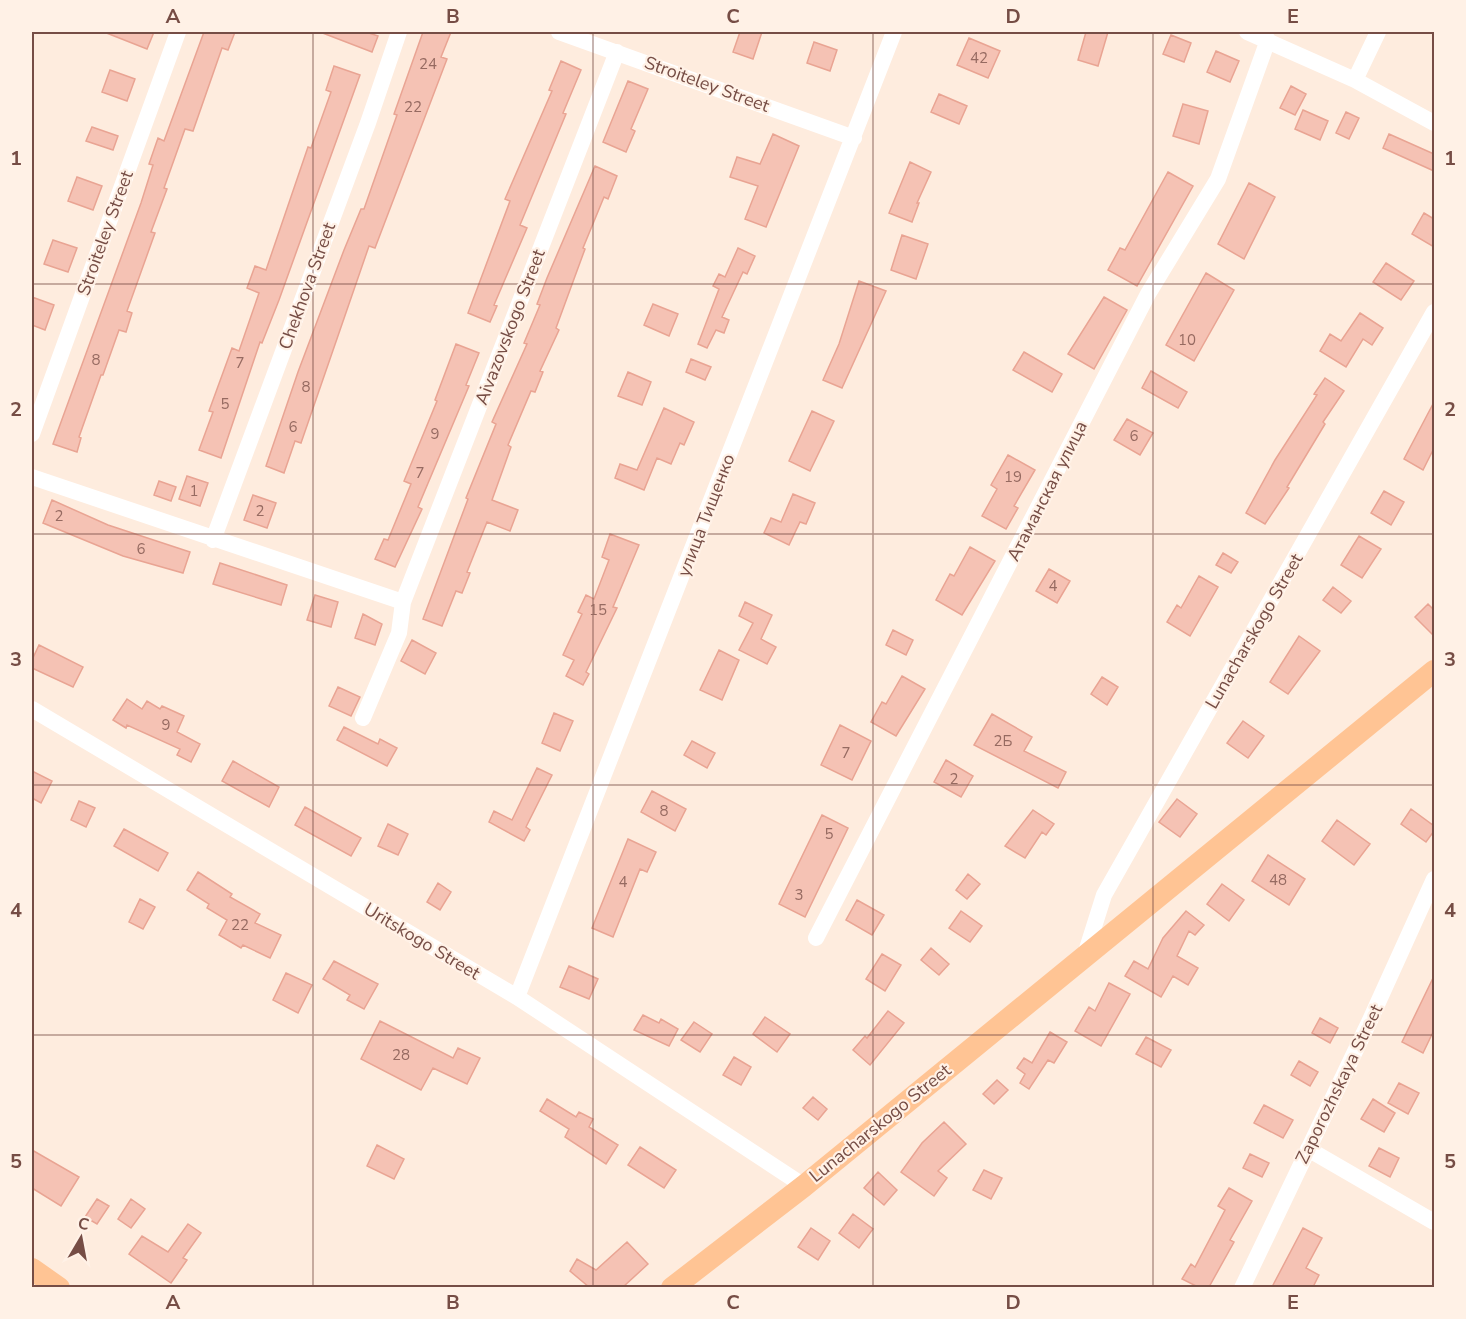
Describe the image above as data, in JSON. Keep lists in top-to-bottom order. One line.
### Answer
{"streets":{"main road":["Lunacharskogo Street"],"street":["Stroiteley Street","Chekhova Street","Aivazovskogo Street","Атаманская улица","улица Тищенко","Uritskogo Street","Zaporozhskaya Street"]},"crossings":[["Stroiteley Street","Aivazovskogo Street"],["Stroiteley Street","улица Тищенко"],["улица Тищенко","Uritskogo Street"],["Lunacharskogo Street","Uritskogo Street"]],"house_numbers":["42","24","22","10","8","7","8","5","6","9","6","7","19","1","2","2","6","4","15","9","2Б","7","2","8","5","48","4","3","22","28"],"north":"top","grid":{"columns":["A","B","C","D","E"],"rows":["1","2","3","4","5"]}}
